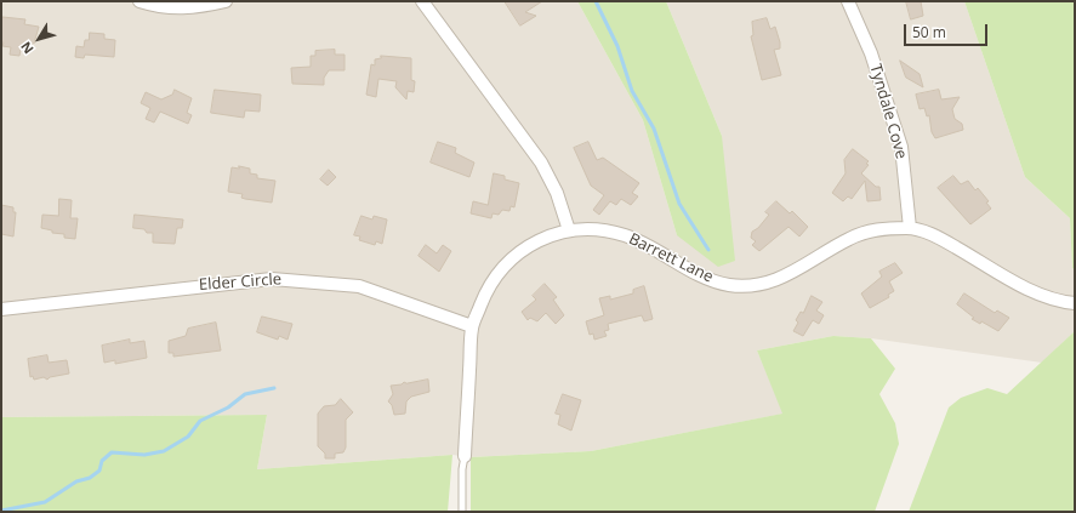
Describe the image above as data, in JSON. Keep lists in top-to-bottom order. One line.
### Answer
{"streets":{"street":["Tyndale Cove","Barrett Lane","Elder Circle"]},"crossings":[["Tyndale Cove","Barrett Lane"],["Barrett Lane","Elder Circle"]],"scale_bar":"50 m","north":"bottom left"}
